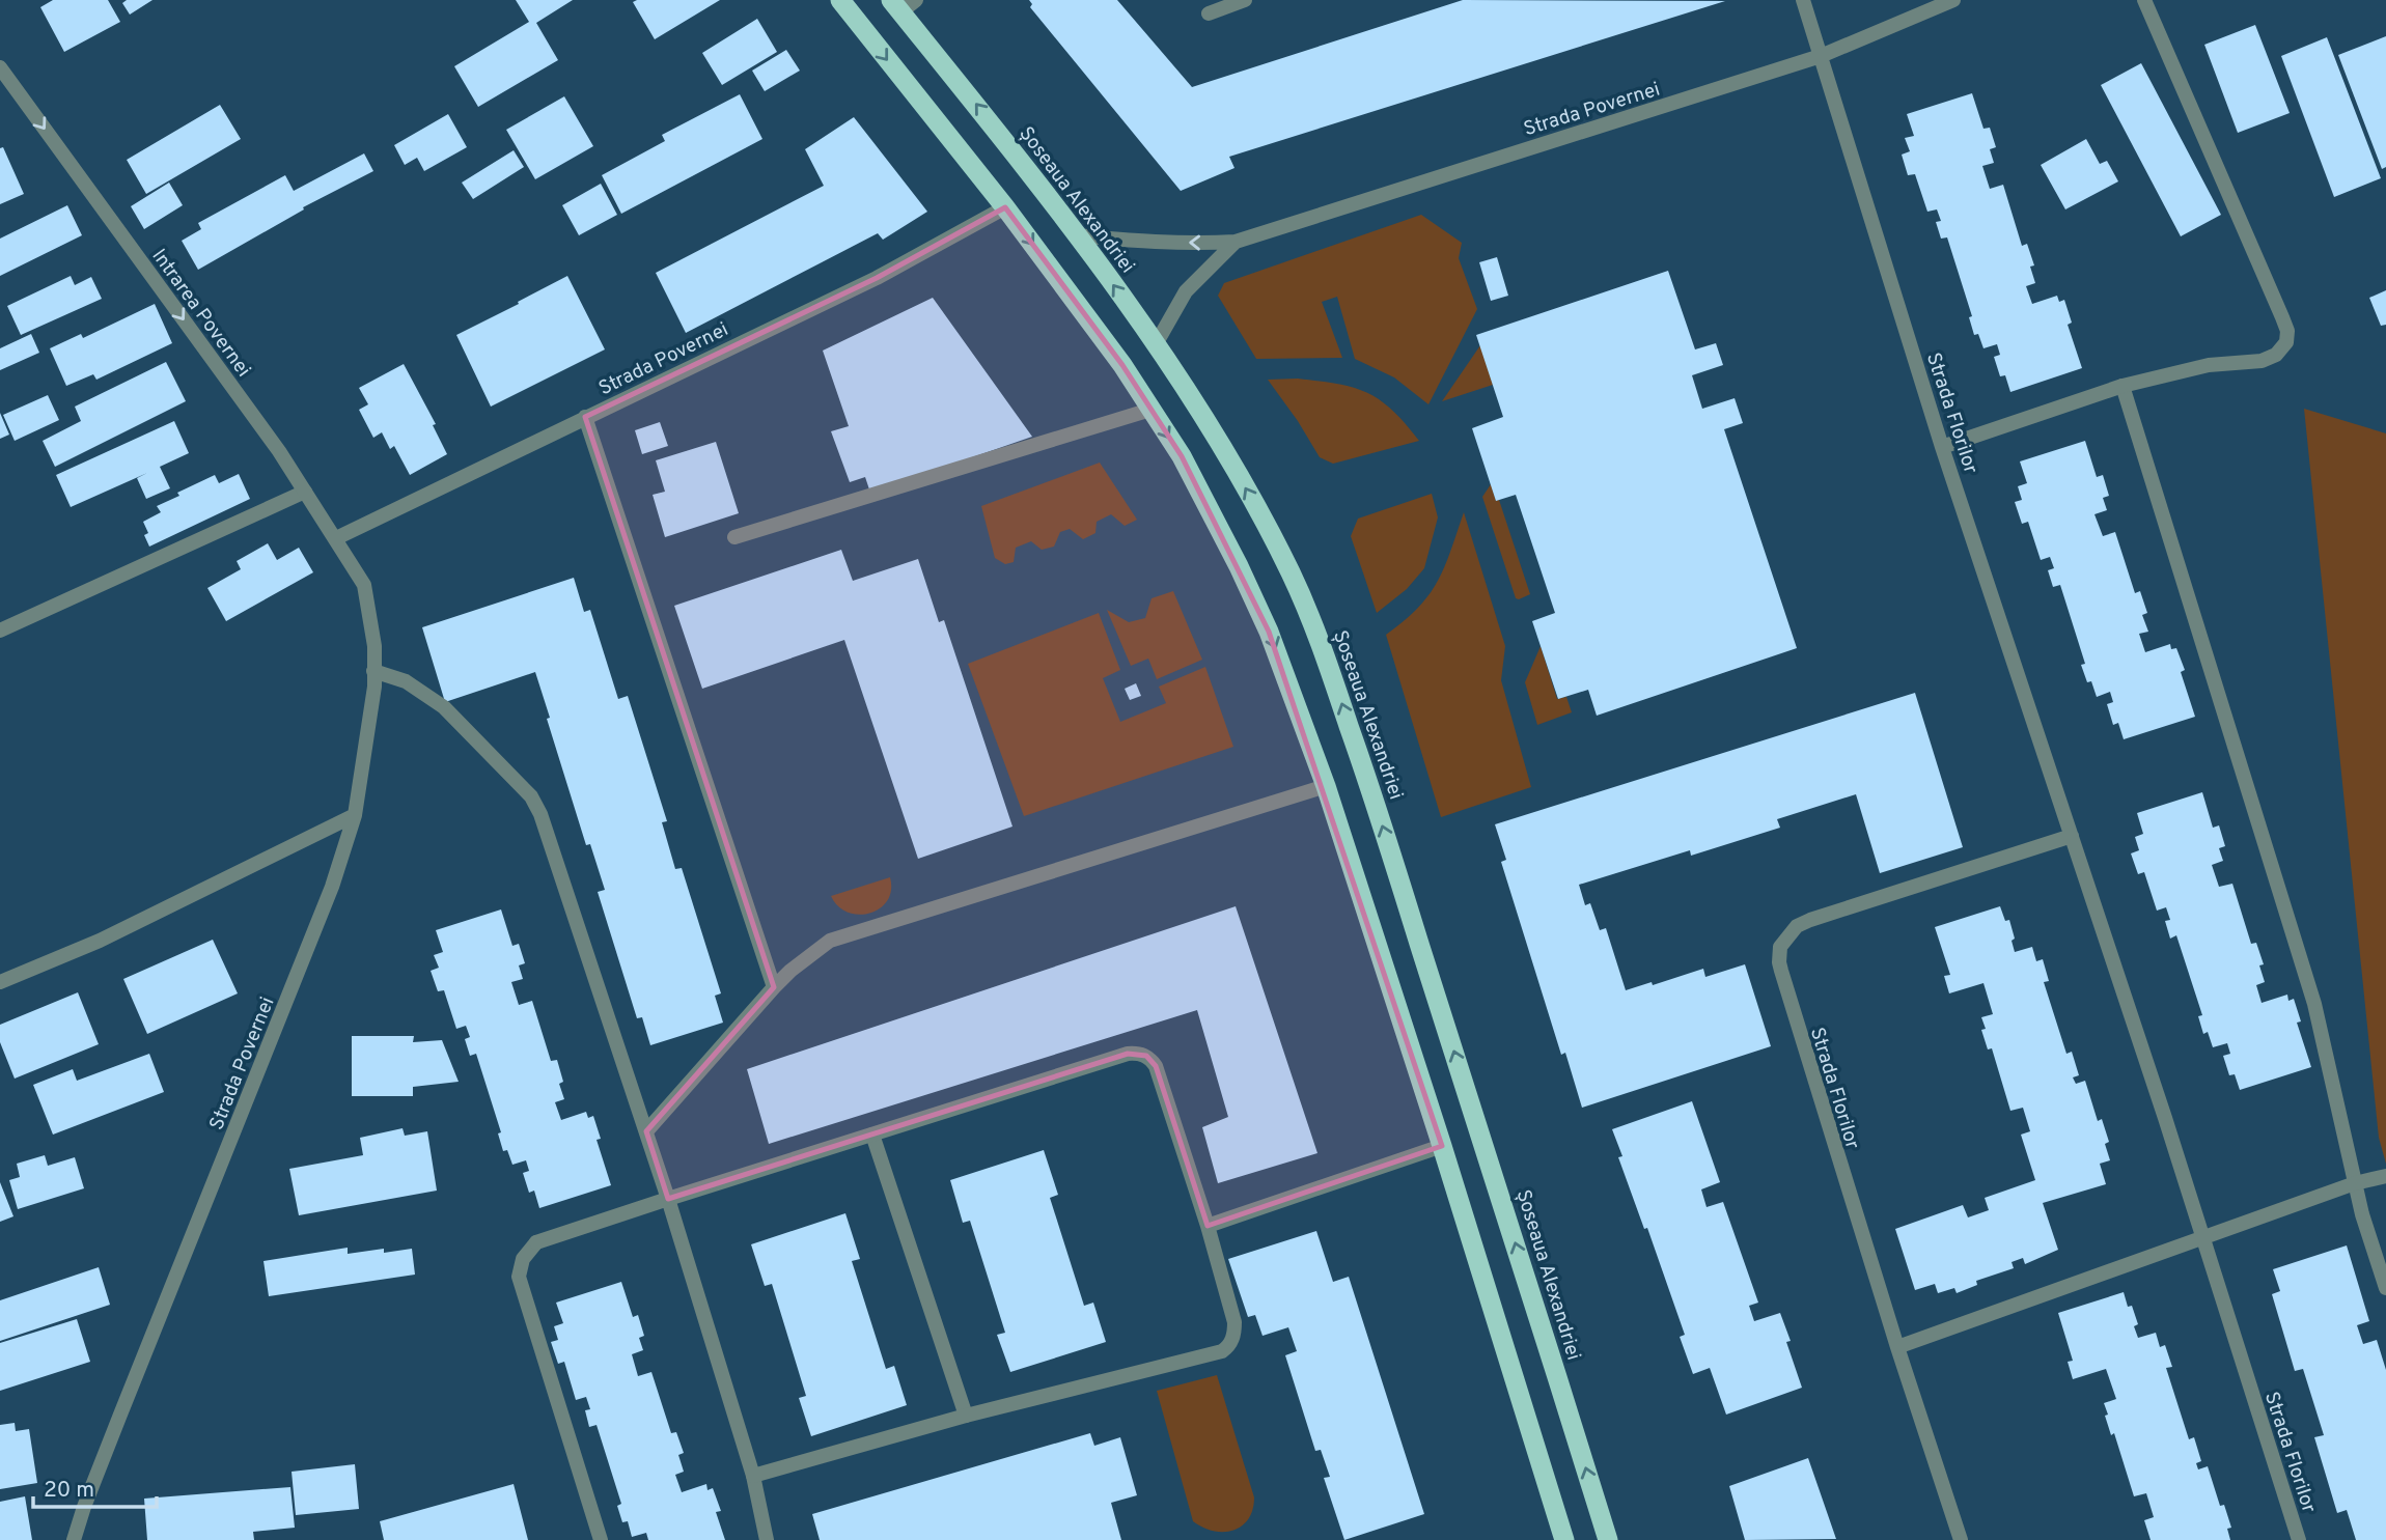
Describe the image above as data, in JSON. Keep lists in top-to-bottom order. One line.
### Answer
{"streets":{"highway":["Șoseaua Alexandriei"],"street":["Strada Povernei","Intrarea Povernei","Strada Florilor"]},"crossings":[["Strada Povernei","Intrarea Povernei"],["Strada Povernei","Strada Florilor"]],"one_way":["Intrarea Povernei"],"scale_bar":"20 m"}
